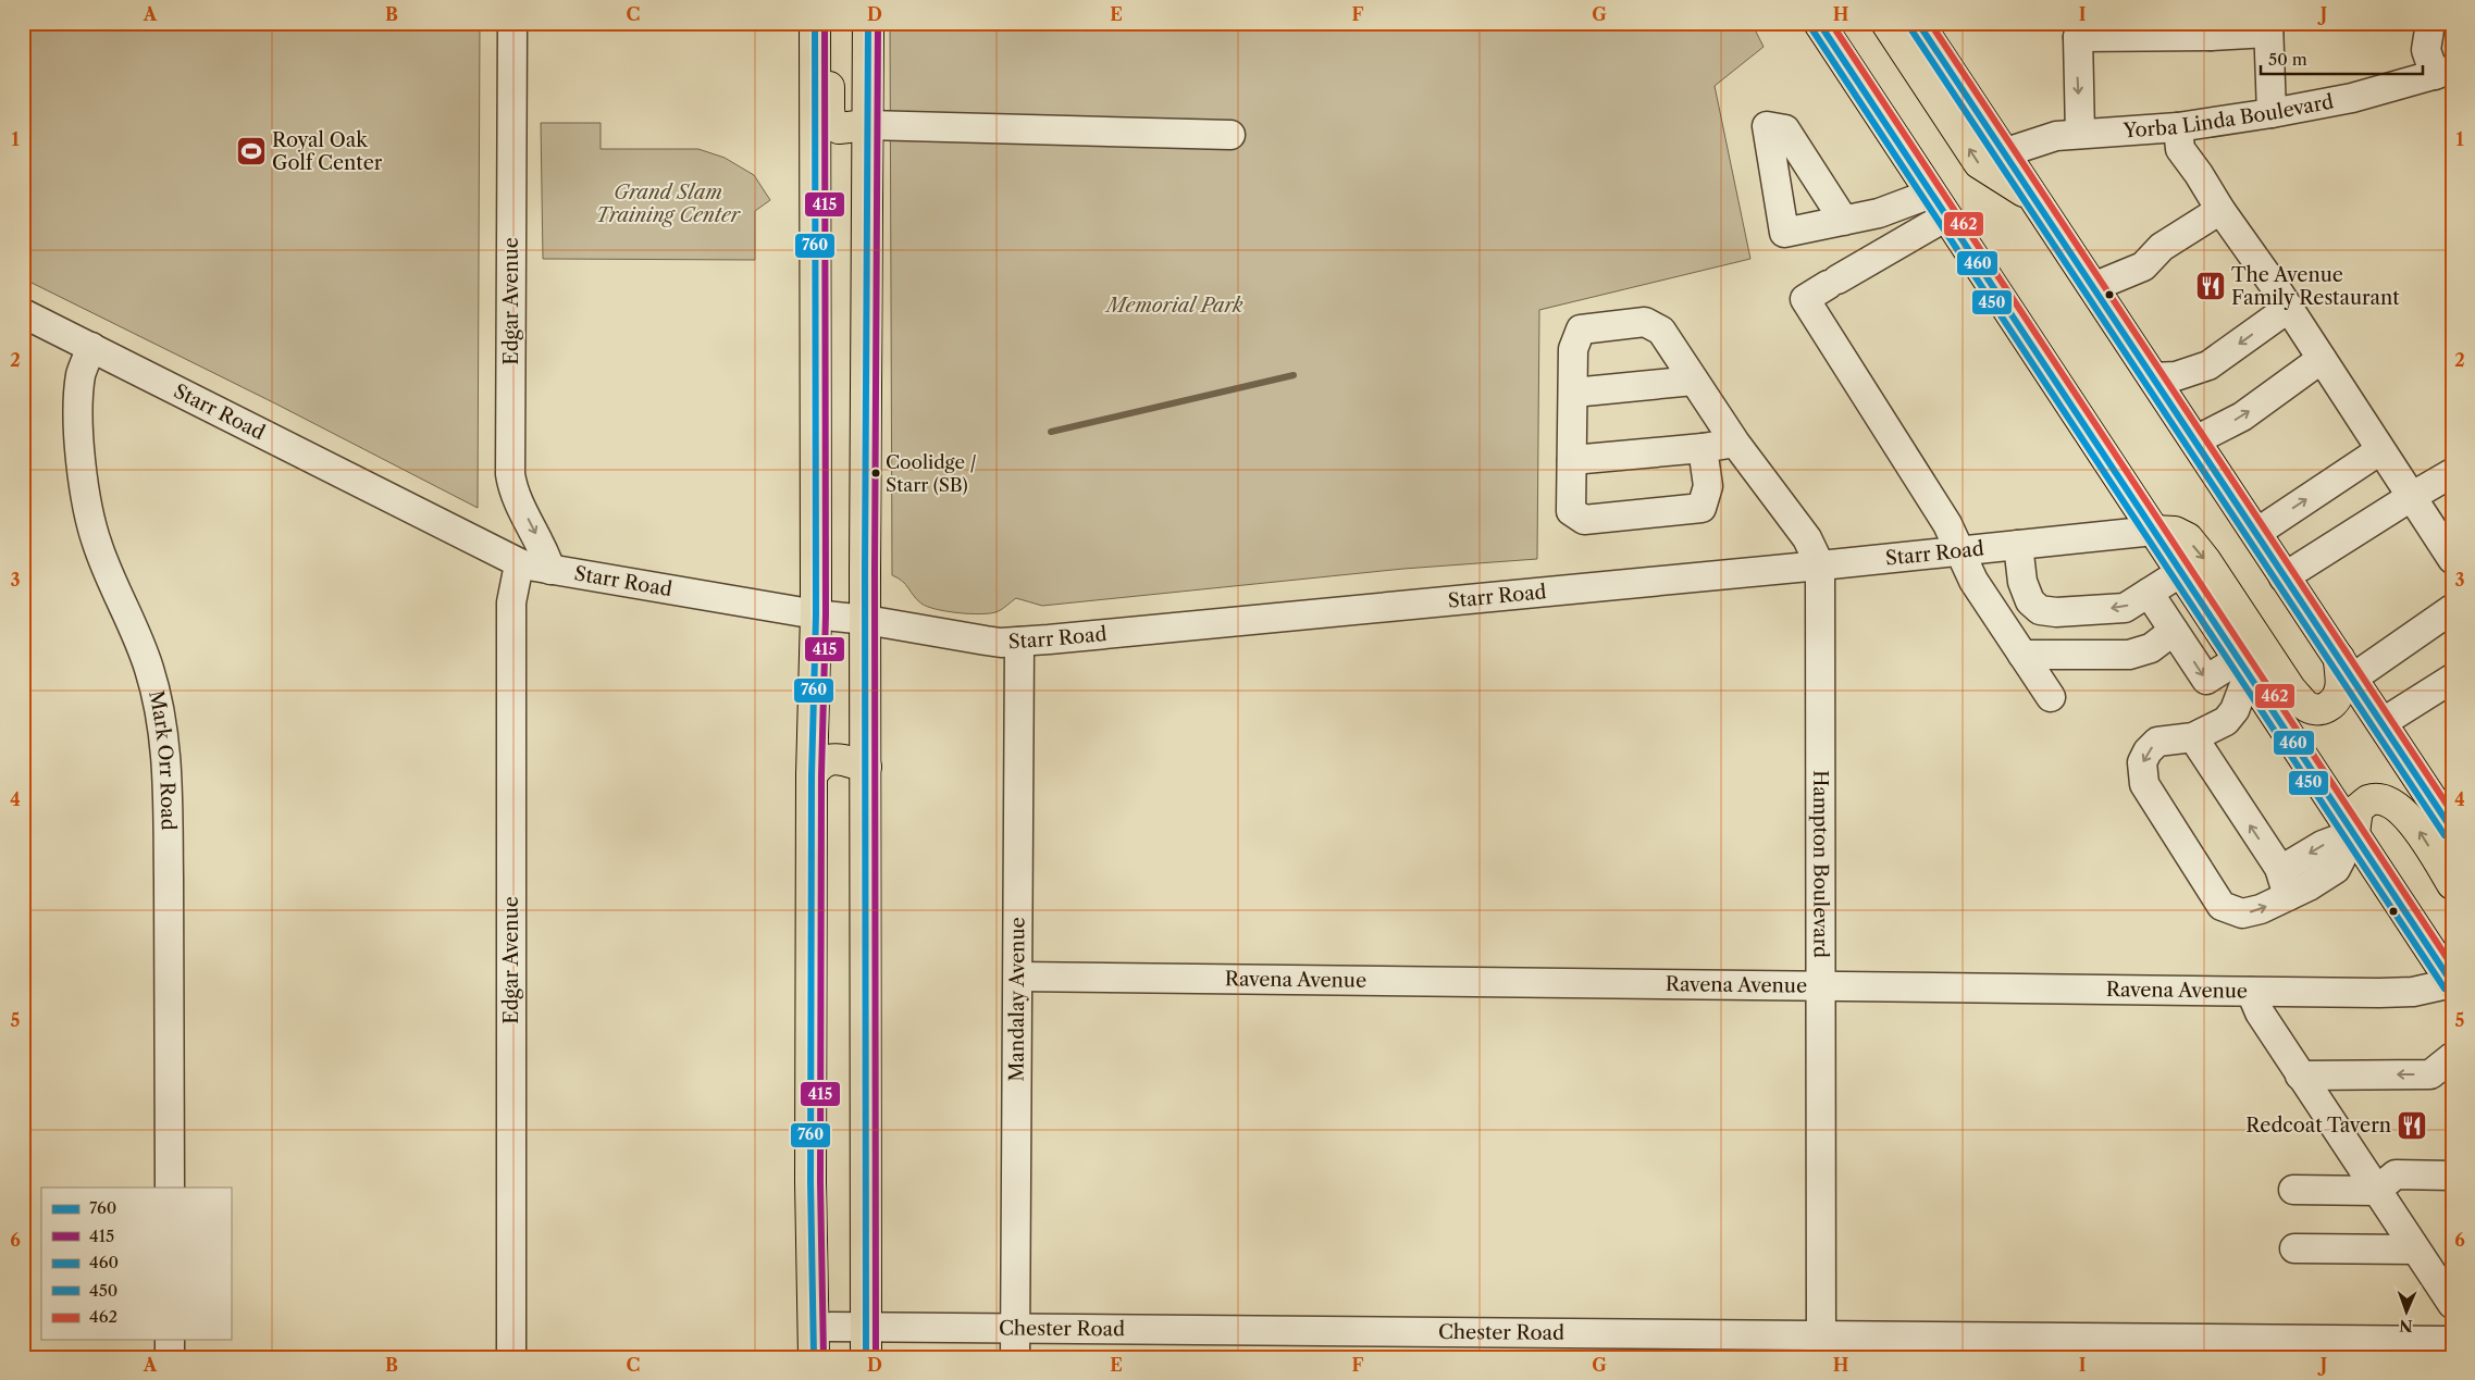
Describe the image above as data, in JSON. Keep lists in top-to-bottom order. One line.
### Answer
{"streets":{"street":["Yorba Linda Boulevard","Edgar Avenue","Starr Road","Mark Orr Road","Hampton Boulevard","Ravena Avenue","Mandalay Avenue","Chester Road"]},"crossings":[["Edgar Avenue","Starr Road"],["Starr Road","Mark Orr Road"],["Starr Road","Hampton Boulevard"],["Starr Road","Mandalay Avenue"],["Hampton Boulevard","Ravena Avenue"],["Hampton Boulevard","Chester Road"],["Ravena Avenue","Mandalay Avenue"],["Mandalay Avenue","Chester Road"]],"one_way":["Edgar Avenue"],"parks":["Grand Slam Training Center","Memorial Park"],"places":{"sports":["Royal Oak Golf Center"],"restaurant":["The Avenue Family Restaurant","Redcoat Tavern"],"other":["Coolidge / Starr (SB)"]},"lines":["transit line 760","transit line 415","transit line 460","transit line 462","transit line 450"],"legend":["760","415","460","450","462"],"scale_bar":"50 m","north":"bottom","grid":{"columns":["A","B","C","D","E","F","G","H","I","J"],"rows":["1","2","3","4","5","6"]}}
